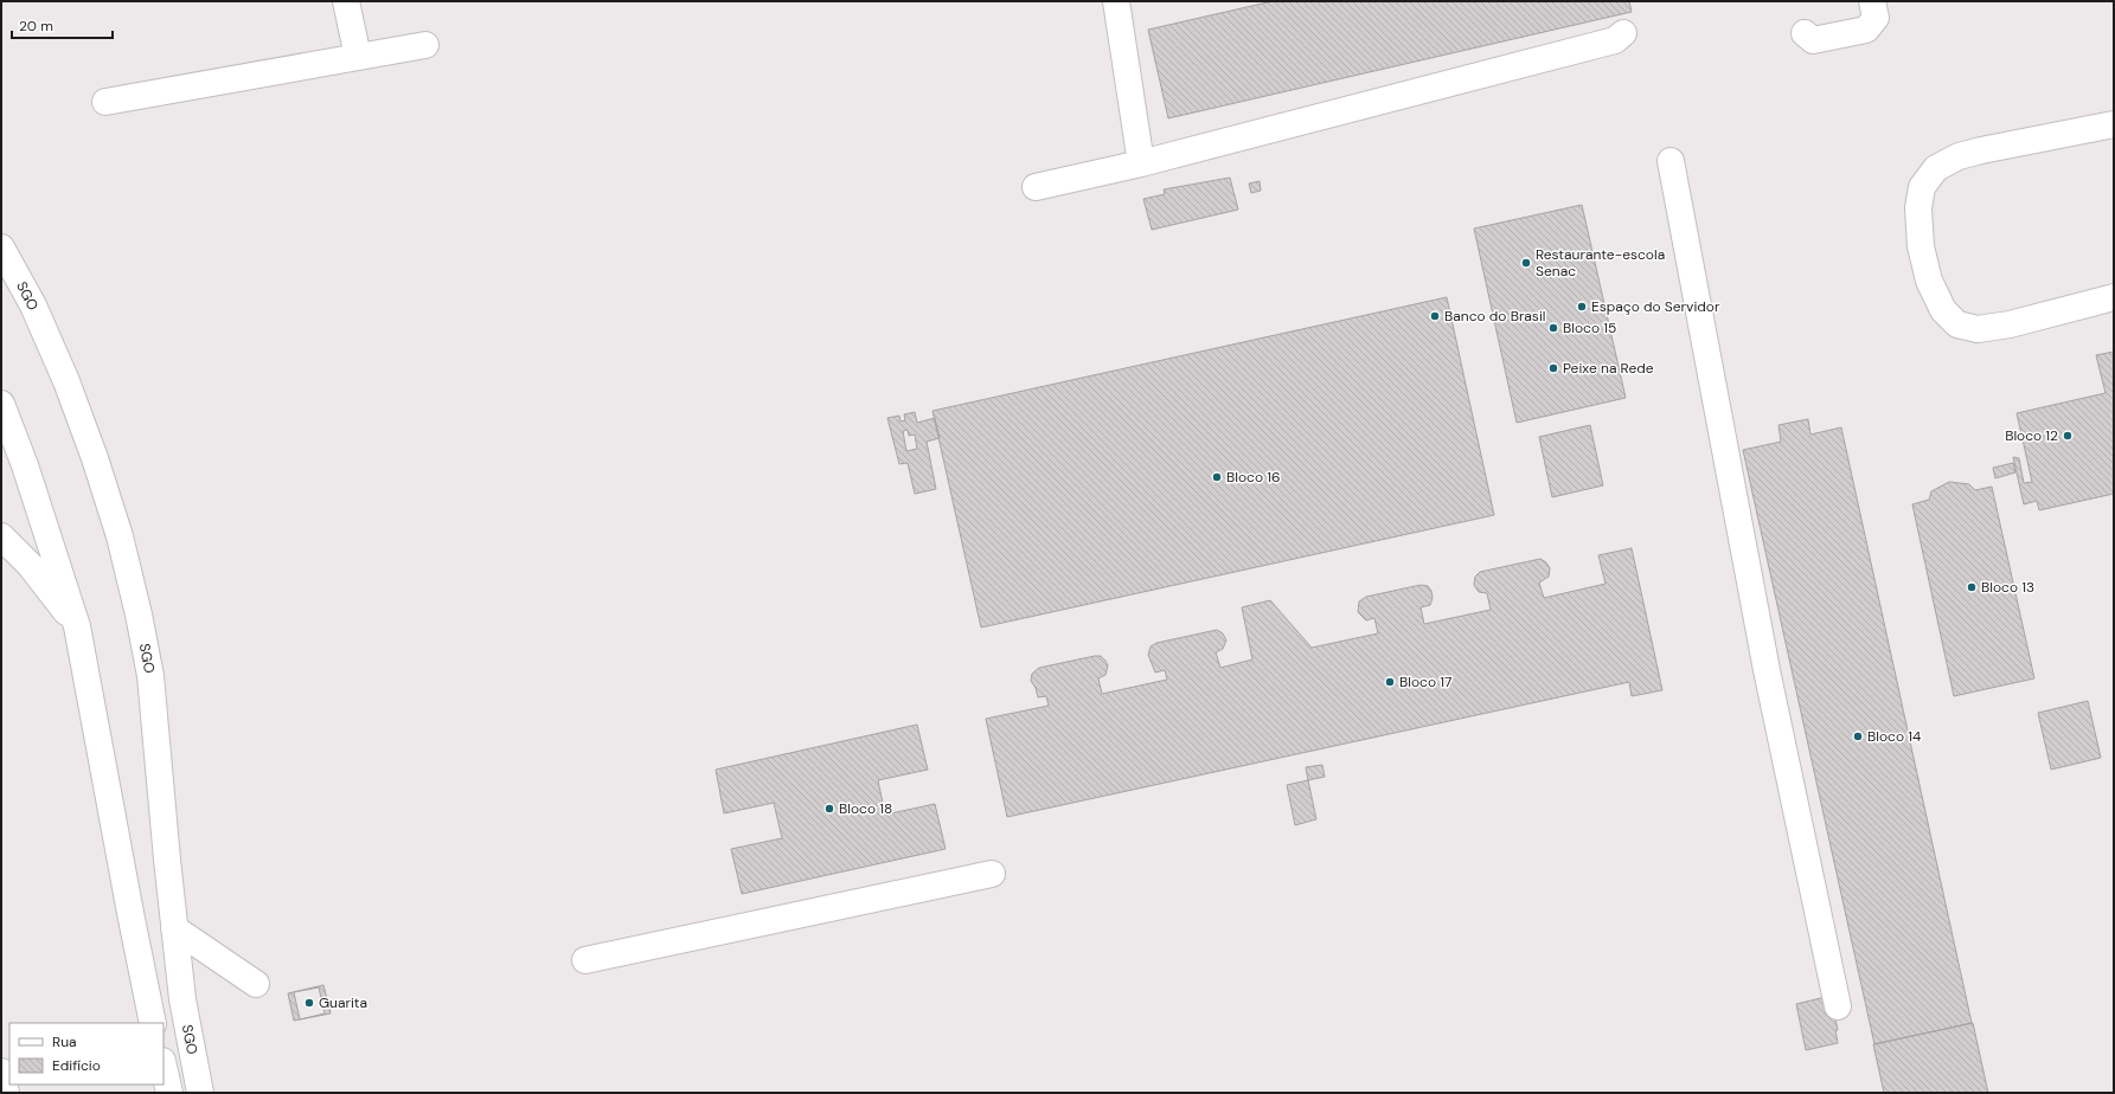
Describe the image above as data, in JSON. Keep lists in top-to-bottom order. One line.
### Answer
{"streets":{"street":["SGO"]},"places":["Restaurante-escola Senac","Espaço do Servidor","Banco do Brasil","Bloco 15","Peixe na Rede","Bloco 12","Bloco 16","Bloco 13","Bloco 17","Bloco 14","Bloco 18","Guarita"],"legend":["Rua","Edifício"],"scale_bar":"20 m"}
